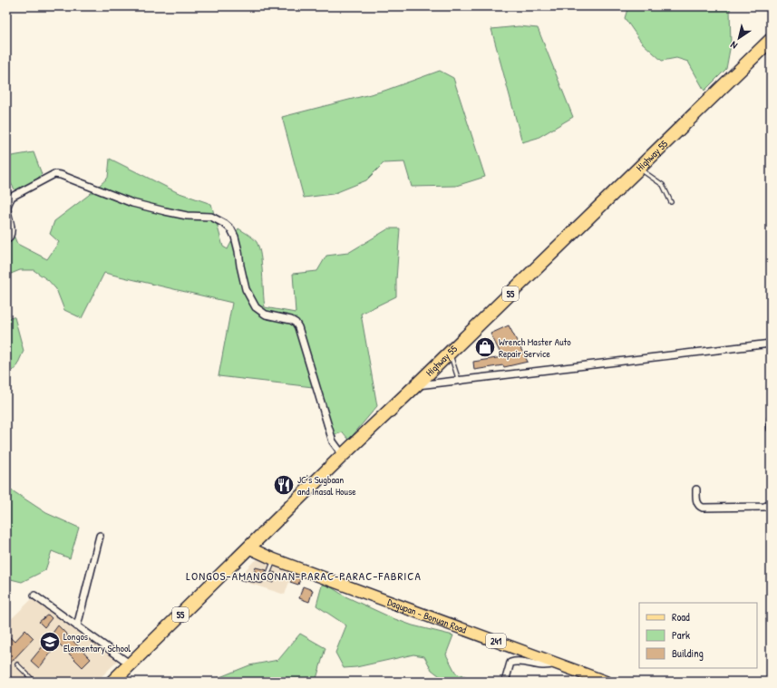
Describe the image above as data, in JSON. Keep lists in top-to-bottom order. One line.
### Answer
{"streets":{"highway":["Highway 55","55"],"main road":["Dagupan - Bonuan Road","241"]},"crossings":[["Highway 55","Dagupan - Bonuan Road"]],"districts":["LONGOS-AMANGONAN-PARAC‑PARAC-FABRICA"],"places":{"shop":["Wrench Master Auto Repair Service"],"restaurant":["JC's Sugbaan and Inasal House"],"school or university":["Longos Elementary School"]},"legend":["Road","Park","Building"],"north":"bottom left"}
